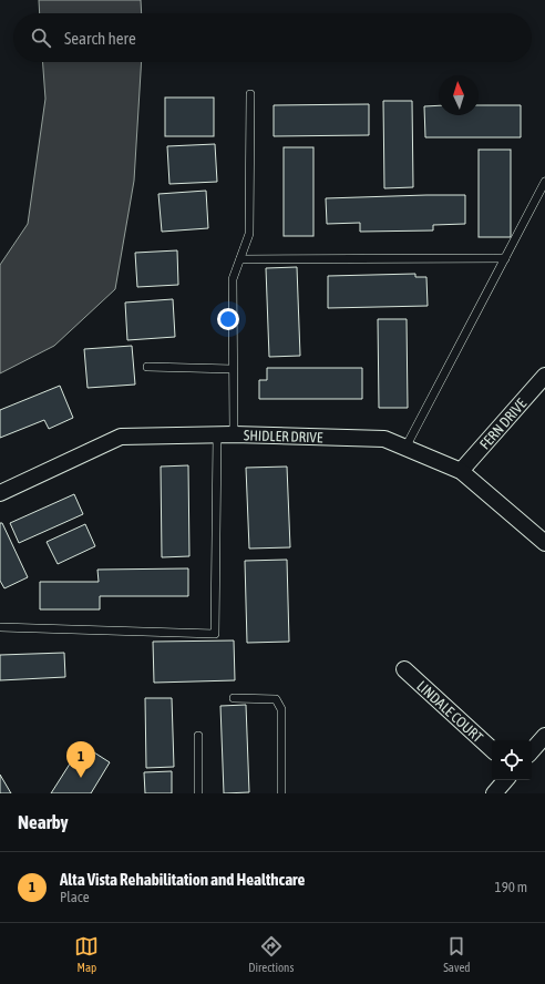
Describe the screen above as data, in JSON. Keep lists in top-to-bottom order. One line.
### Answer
{"streets":{"street":["FERN DRIVE","SHIDLER DRIVE","LINDALE COURT"]},"crossings":[["FERN DRIVE","SHIDLER DRIVE"]],"north":"top","page":{"search":"Search here","pins":"1","heading":"Nearby","list":[{"mark":"1","name":"Alta Vista Rehabilitation and Healthcare","note":"Place","value":"190 m"}],"nav":["Map","Directions","Saved"]}}
